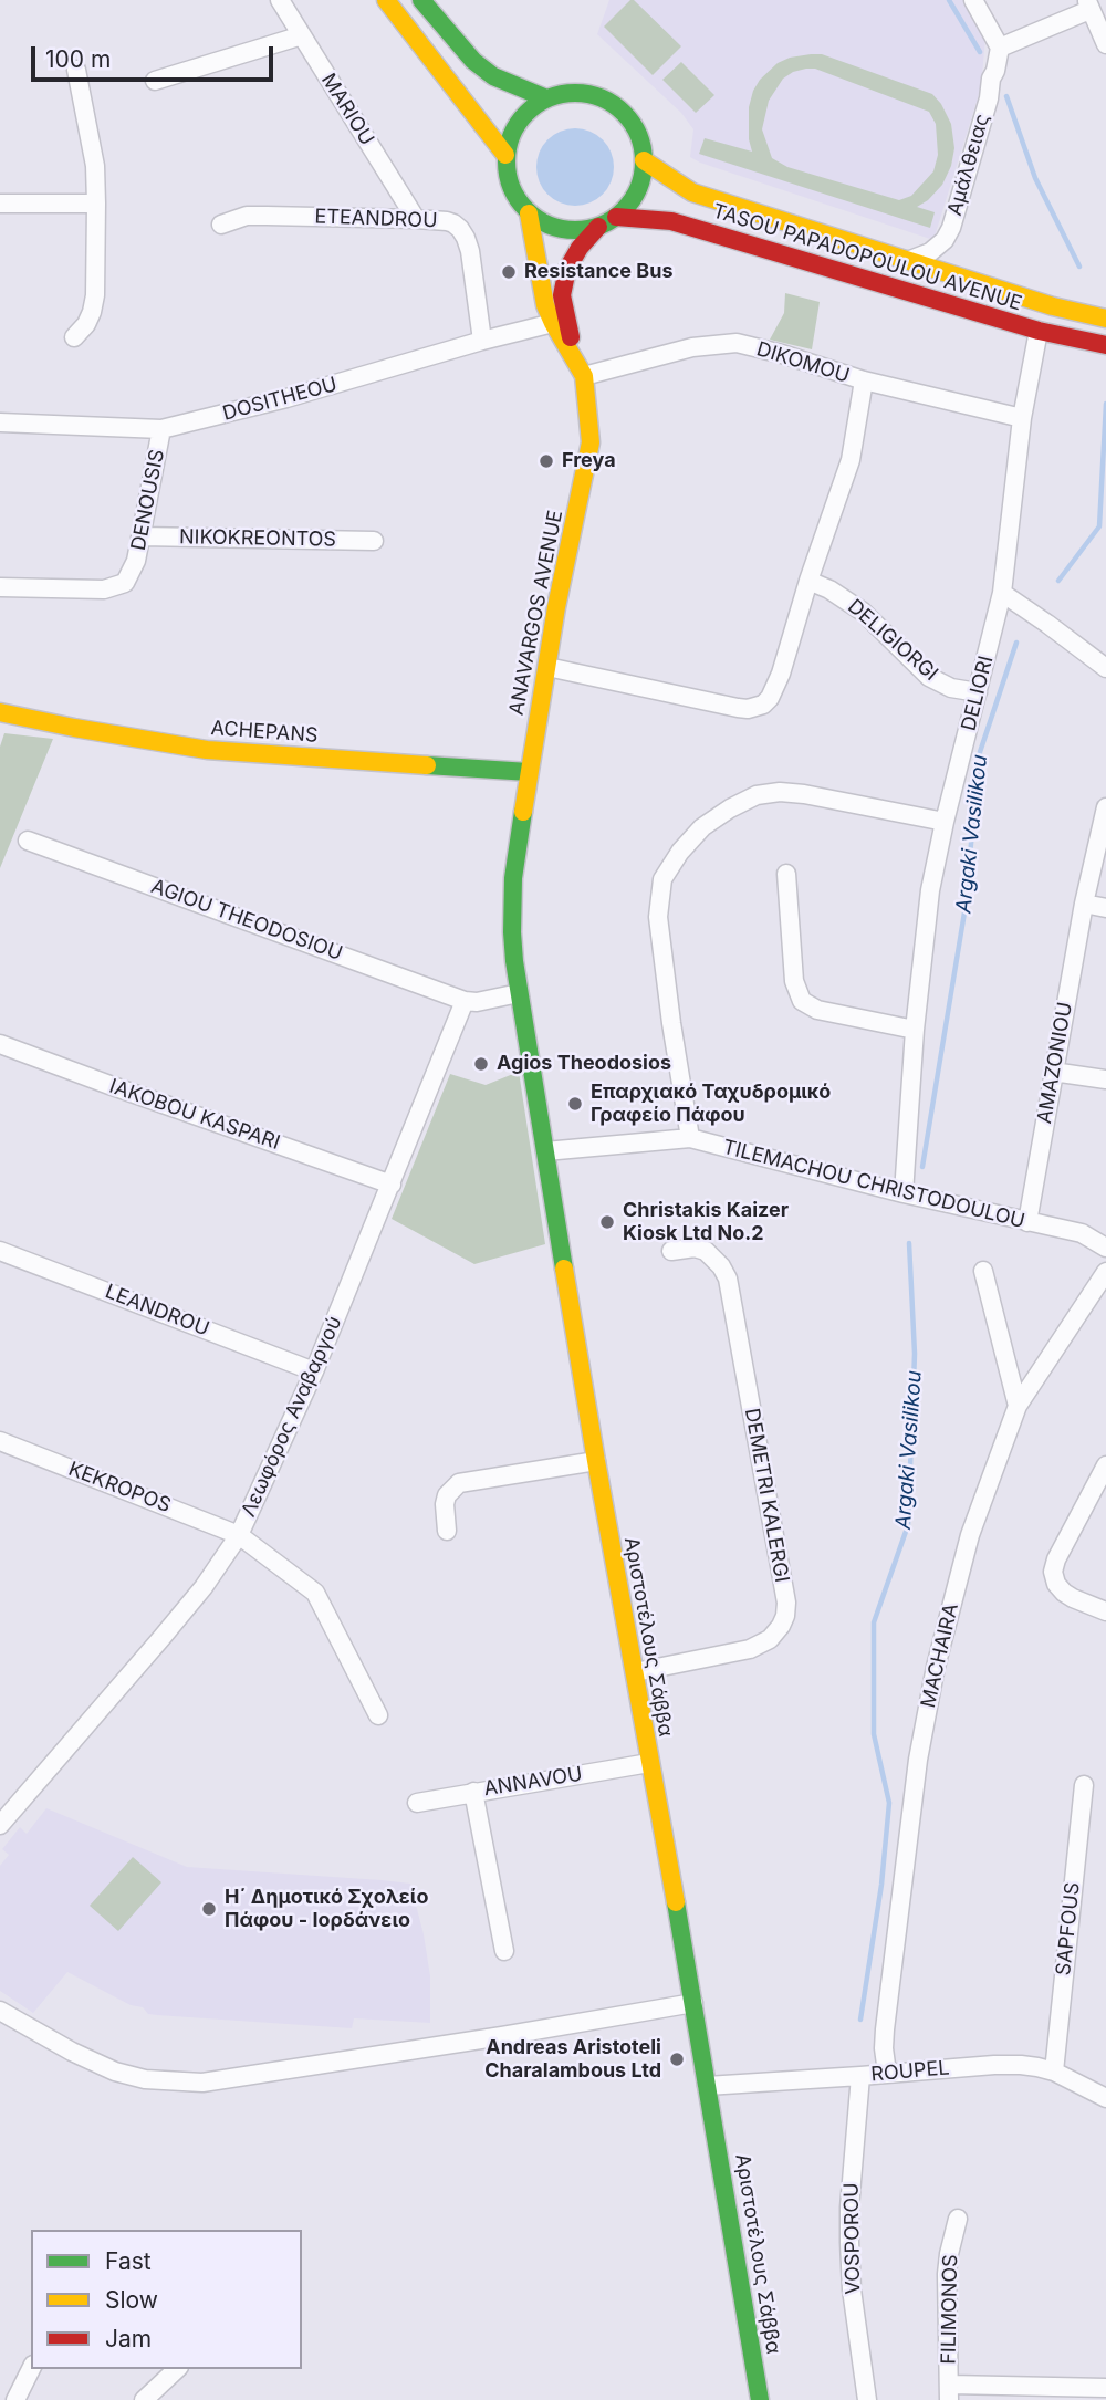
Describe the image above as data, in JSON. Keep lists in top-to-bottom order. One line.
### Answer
{"streets":{"main road":["TASOU PAPADOPOULOU AVENUE","ANAVARGOS AVENUE","ACHEPANS","Αριστοτέλους Σάββα"],"street":["MARIOU","Αμάλθειας","ETEANDROU","DIKOMOU","DOSITHEOU","DENOUSIS","NIKOKREONTOS","DELIGIORGI","DELIORI","AGIOU THEODOSIOU","AMAZONIOU","IAKOBOU KASPARI","TILEMACHOU CHRISTODOULOU","LEANDROU","Λεωφόρος Αναβαργού","KEKROPOS","DEMETRI KALERGI","MACHAIRA","ANNAVOU","SAPFOUS","ROUPEL","VOSPOROU","FILIMONOS"]},"crossings":[["MARIOU","ETEANDROU"],["Αμάλθειας","TASOU PAPADOPOULOU AVENUE"],["ETEANDROU","DOSITHEOU"],["TASOU PAPADOPOULOU AVENUE","ANAVARGOS AVENUE"],["TASOU PAPADOPOULOU AVENUE","DELIORI"],["DIKOMOU","ANAVARGOS AVENUE"],["DIKOMOU","DELIORI"],["DOSITHEOU","DENOUSIS"],["DOSITHEOU","ANAVARGOS AVENUE"],["DENOUSIS","NIKOKREONTOS"],["ANAVARGOS AVENUE","ACHEPANS"],["ANAVARGOS AVENUE","Αριστοτέλους Σάββα"],["DELIGIORGI","DELIORI"],["DELIORI","TILEMACHOU CHRISTODOULOU"],["AGIOU THEODOSIOU","Λεωφόρος Αναβαργού"],["AMAZONIOU","TILEMACHOU CHRISTODOULOU"],["IAKOBOU KASPARI","Λεωφόρος Αναβαργού"],["TILEMACHOU CHRISTODOULOU","Αριστοτέλους Σάββα"],["LEANDROU","Λεωφόρος Αναβαργού"],["Λεωφόρος Αναβαργού","KEKROPOS"],["DEMETRI KALERGI","Αριστοτέλους Σάββα"],["Αριστοτέλους Σάββα","ANNAVOU"],["Αριστοτέλους Σάββα","ROUPEL"],["MACHAIRA","ROUPEL"],["SAPFOUS","ROUPEL"],["ROUPEL","VOSPOROU"]],"water":["Argaki Vasilikou"],"places":["Resistance Bus","Freya","Agios Theodosios","Επαρχιακό Ταχυδρομικό Γραφείο Πάφου","Christakis Kaizer Kiosk Ltd No.2","Η΄ Δημοτικό Σχολείο Πάφου - Ιορδάνειο","Andreas Aristoteli Charalambous Ltd"],"legend":["Fast","Slow","Jam"],"scale_bar":"100 m"}
